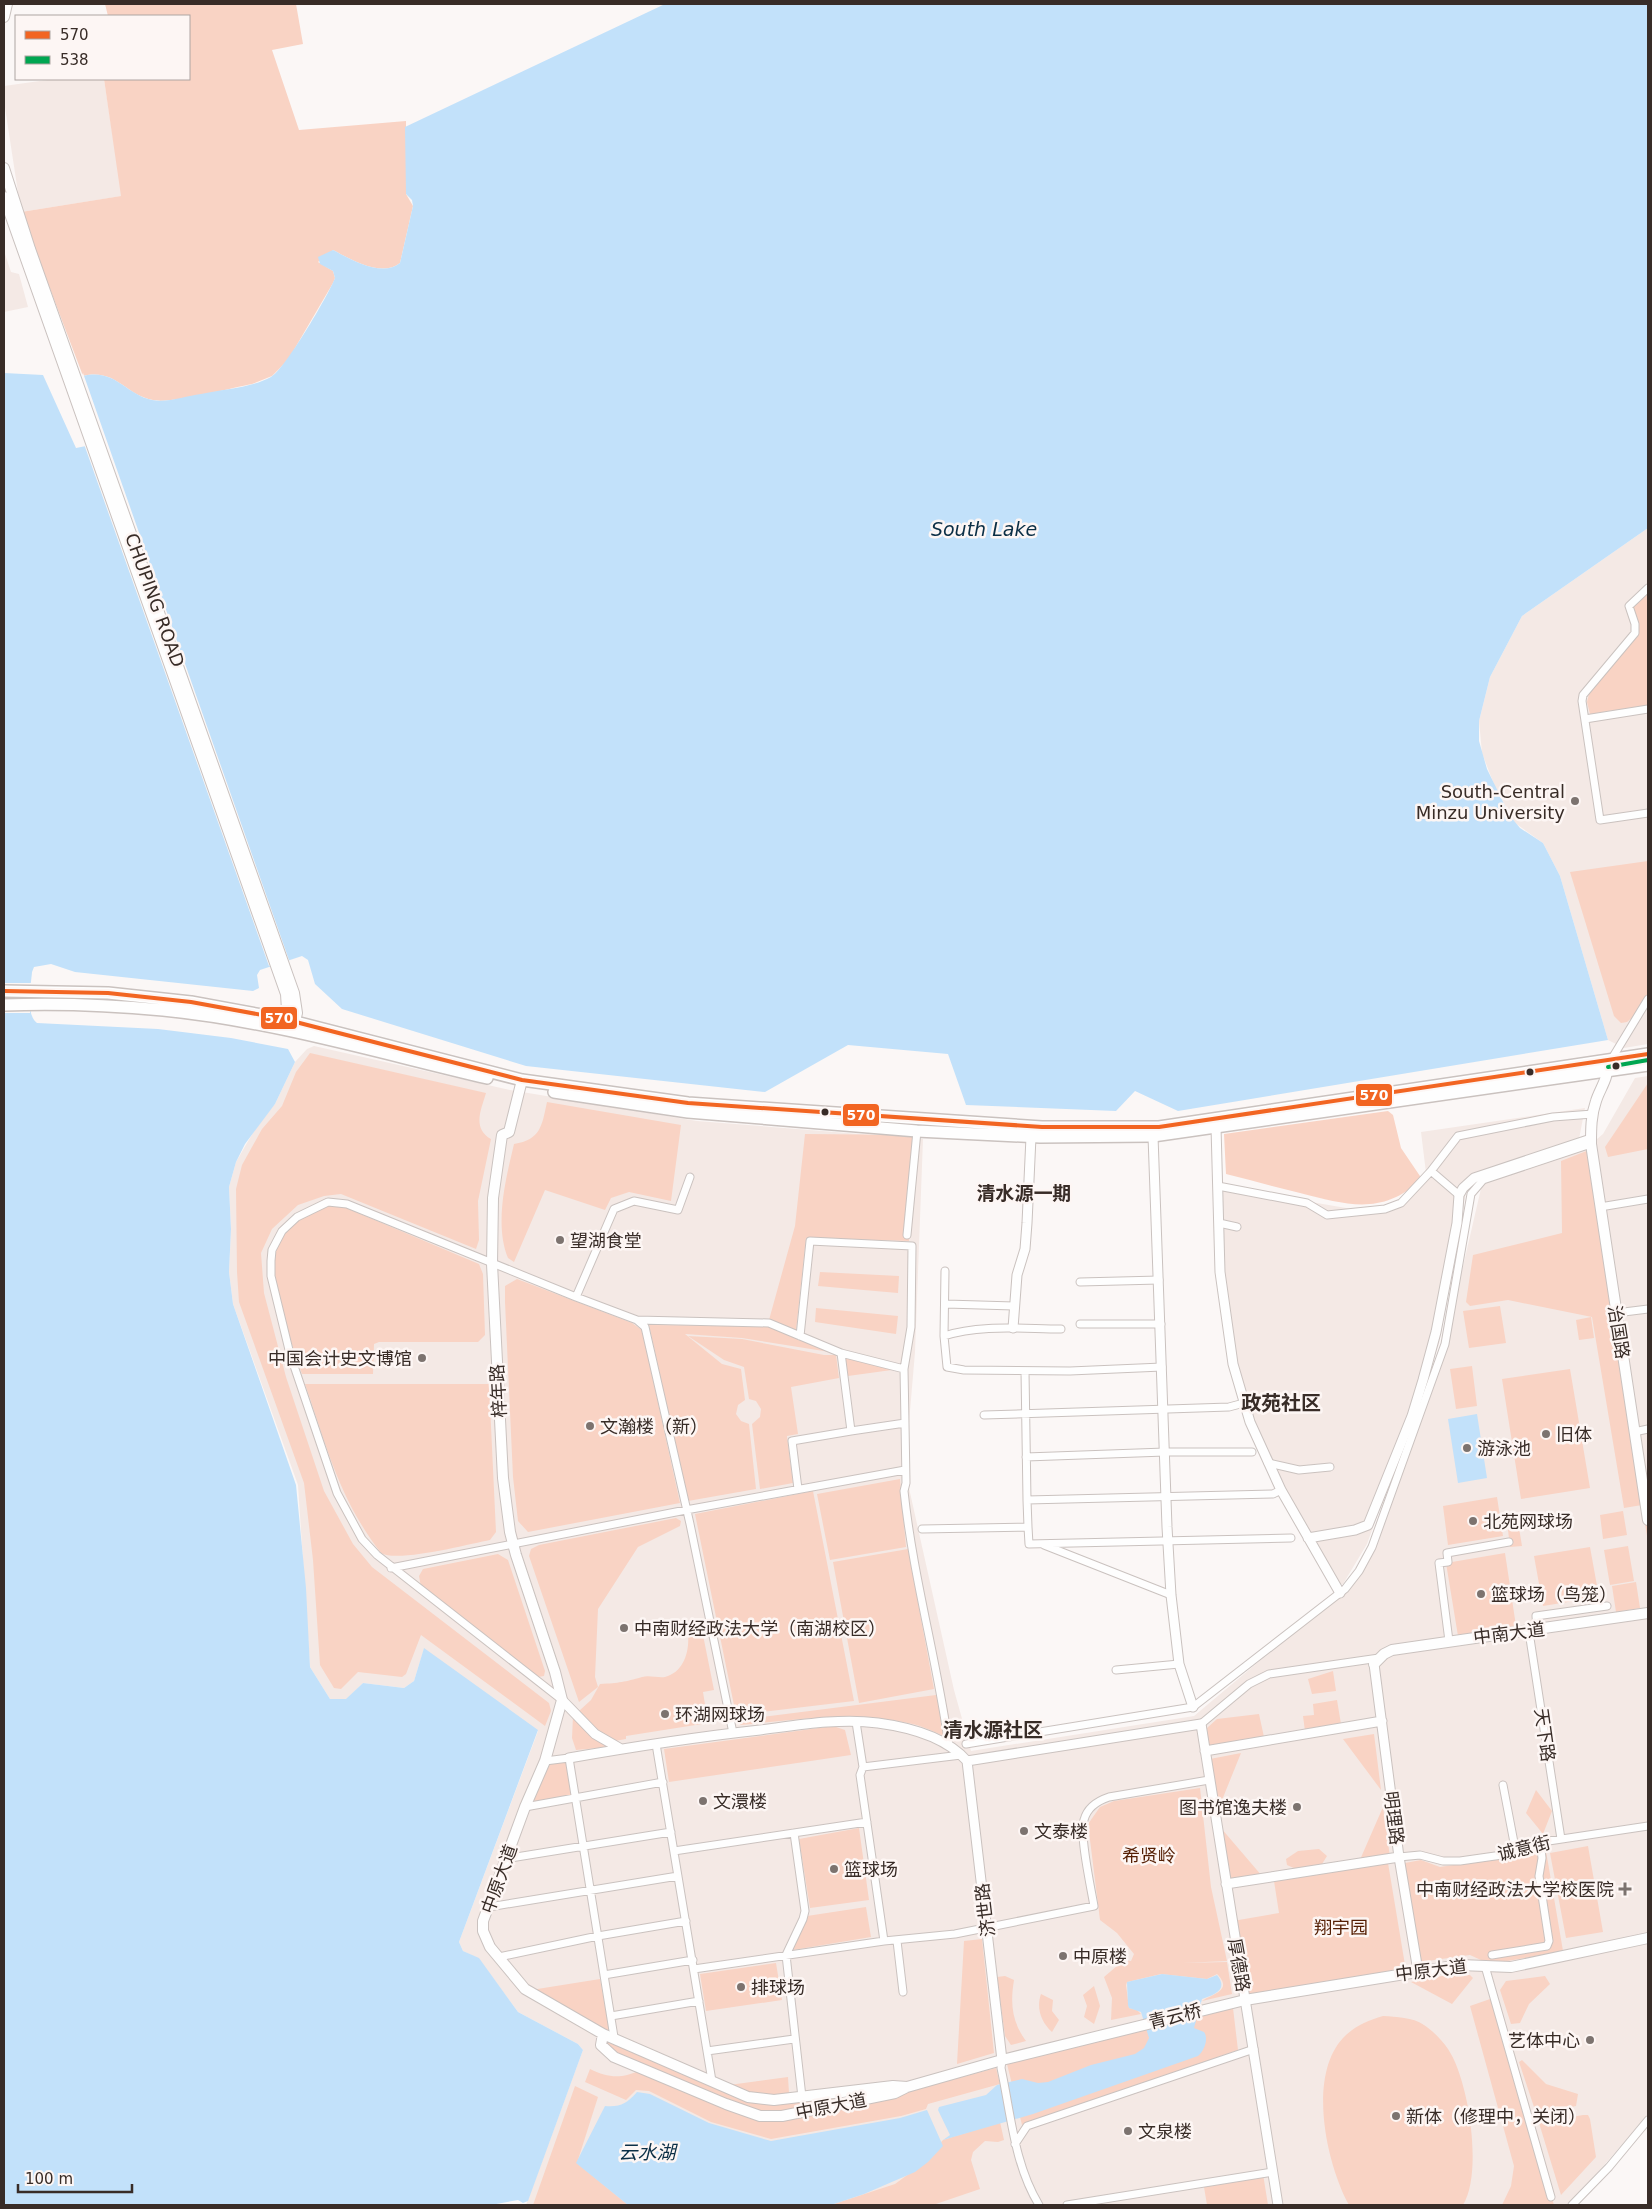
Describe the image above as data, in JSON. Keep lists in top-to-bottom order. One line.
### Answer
{"streets":{"main road":["CHUPING ROAD","治国路","梓年路","中南大道","中原大道","青云桥"],"street":["天下路","明理路","诚意街","济世路","厚德路"]},"crossings":[["梓年路","中原大道"],["中南大道","天下路"],["中南大道","明理路"],["天下路","诚意街"],["明理路","诚意街"],["明理路","中原大道"],["中原大道","济世路"],["中原大道","厚德路"],["中原大道","青云桥"]],"districts":["清水源一期","政苑社区","清水源社区"],"water":["South Lake","云水湖"],"parks":["希贤岭","翔宇园"],"places":{"other":["South-Central Minzu University","望湖食堂","中国会计史文博馆","文瀚楼（新）","旧体","游泳池","北苑网球场","篮球场（鸟笼）","中南财经政法大学（南湖校区）","环湖网球场","文澴楼","图书馆逸夫楼","文泰楼","篮球场","中原楼","排球场","艺体中心","新体（修理中，关闭）","文泉楼"],"health":["中南财经政法大学校医院"]},"lines":["transit line 570","transit line 538"],"legend":["570","538"],"scale_bar":"100 m"}
